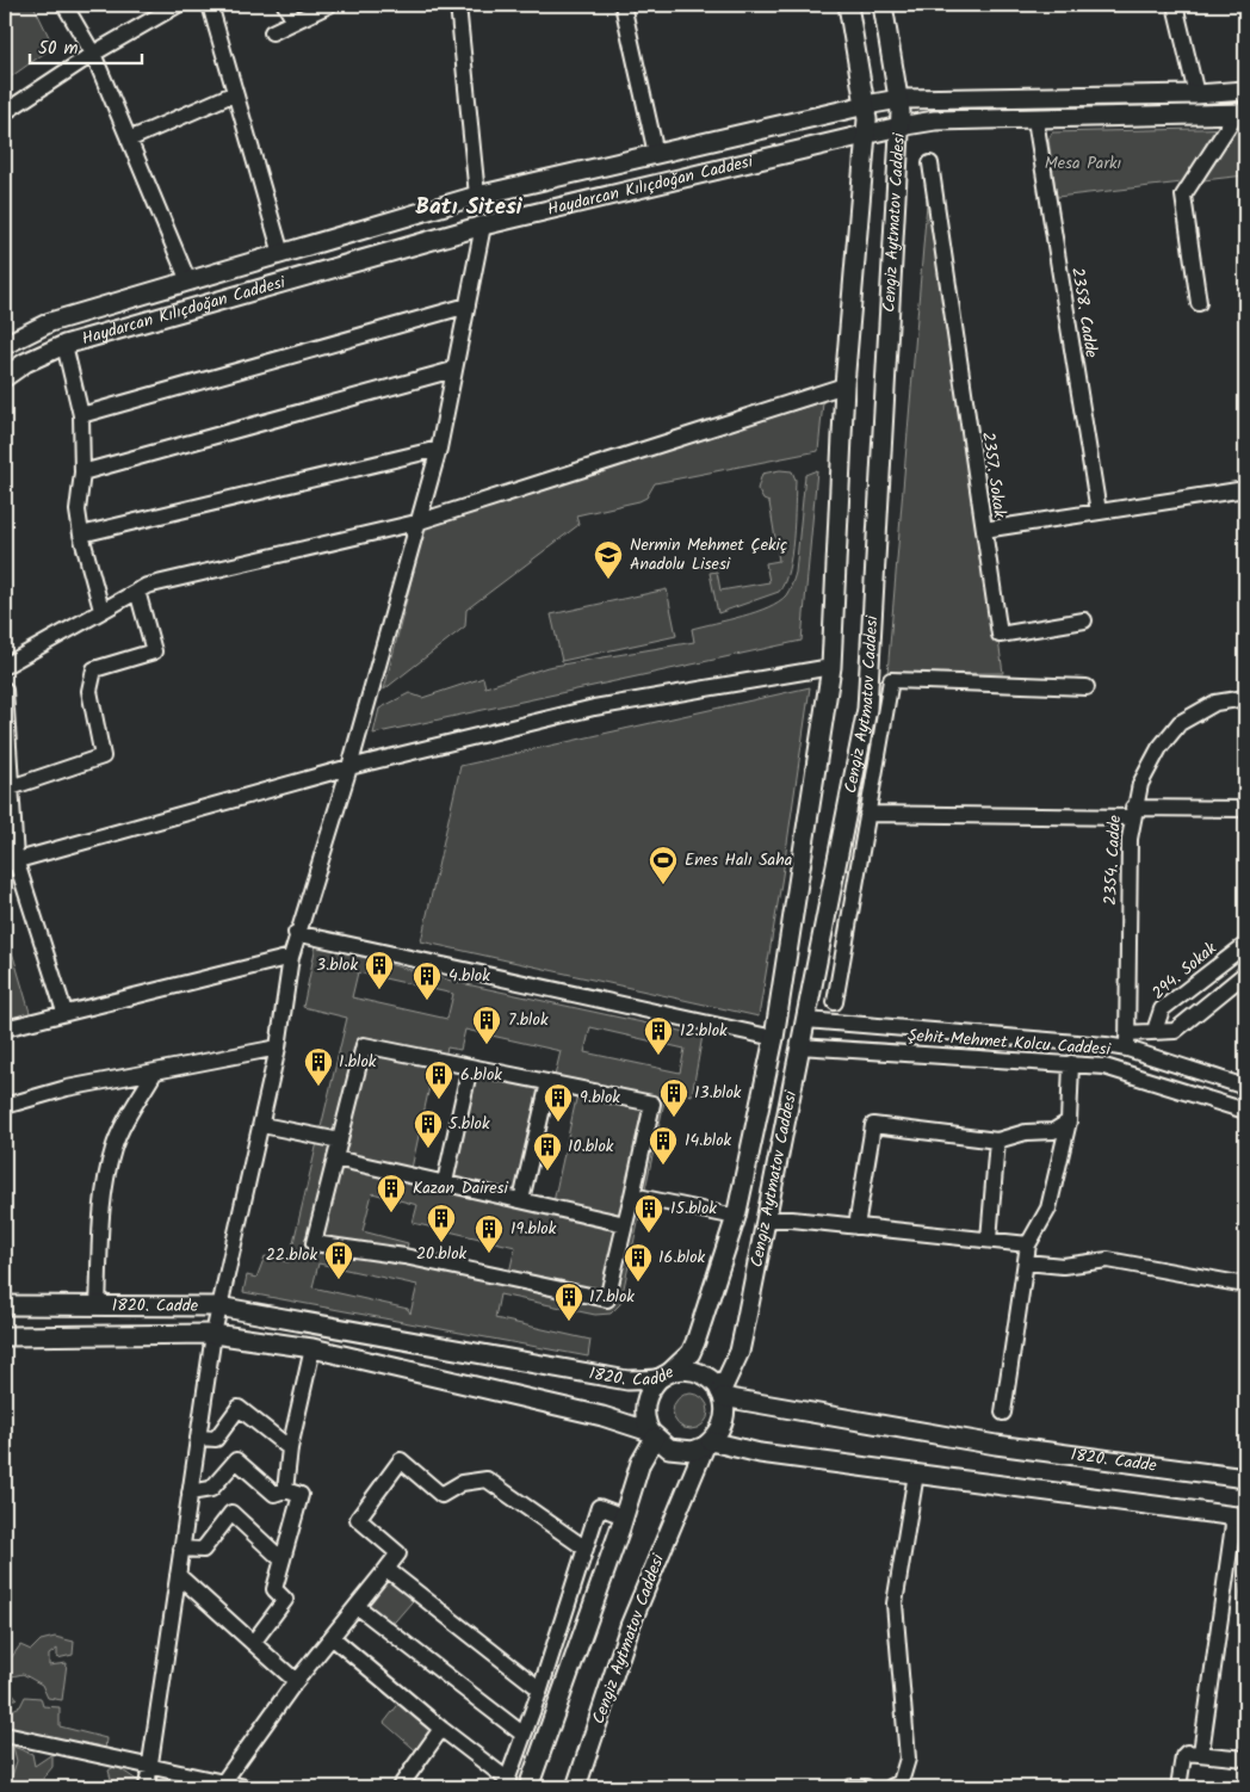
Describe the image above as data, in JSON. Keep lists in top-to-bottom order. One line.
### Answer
{"streets":{"main road":["Haydarcan Kılıçdoğan Caddesi","Cengiz Aytmatov Caddesi","1820. Cadde"],"street":["2358. Cadde","2357. Sokak","2354. Cadde","294. Sokak","Şehit Mehmet Kolcu Caddesi"]},"crossings":[["Haydarcan Kılıçdoğan Caddesi","Cengiz Aytmatov Caddesi"],["Haydarcan Kılıçdoğan Caddesi","2358. Cadde"],["Cengiz Aytmatov Caddesi","Şehit Mehmet Kolcu Caddesi"],["Cengiz Aytmatov Caddesi","1820. Cadde"],["2358. Cadde","2357. Sokak"],["2354. Cadde","Şehit Mehmet Kolcu Caddesi"]],"districts":["Batı Sitesi"],"parks":["Mesa Parkı"],"places":{"school or university":["Nermin Mehmet Çekiç Anadolu Lisesi"],"sports":["Enes Halı Saha"],"building":["3.blok","4.blok","7.blok","12.blok","1.blok","6.blok","13.blok","9.blok","5.blok","14.blok","10.blok","Kazan Dairesi","15.blok","20.blok","19.blok","22.blok","16.blok","17.blok"]},"scale_bar":"50 m"}
